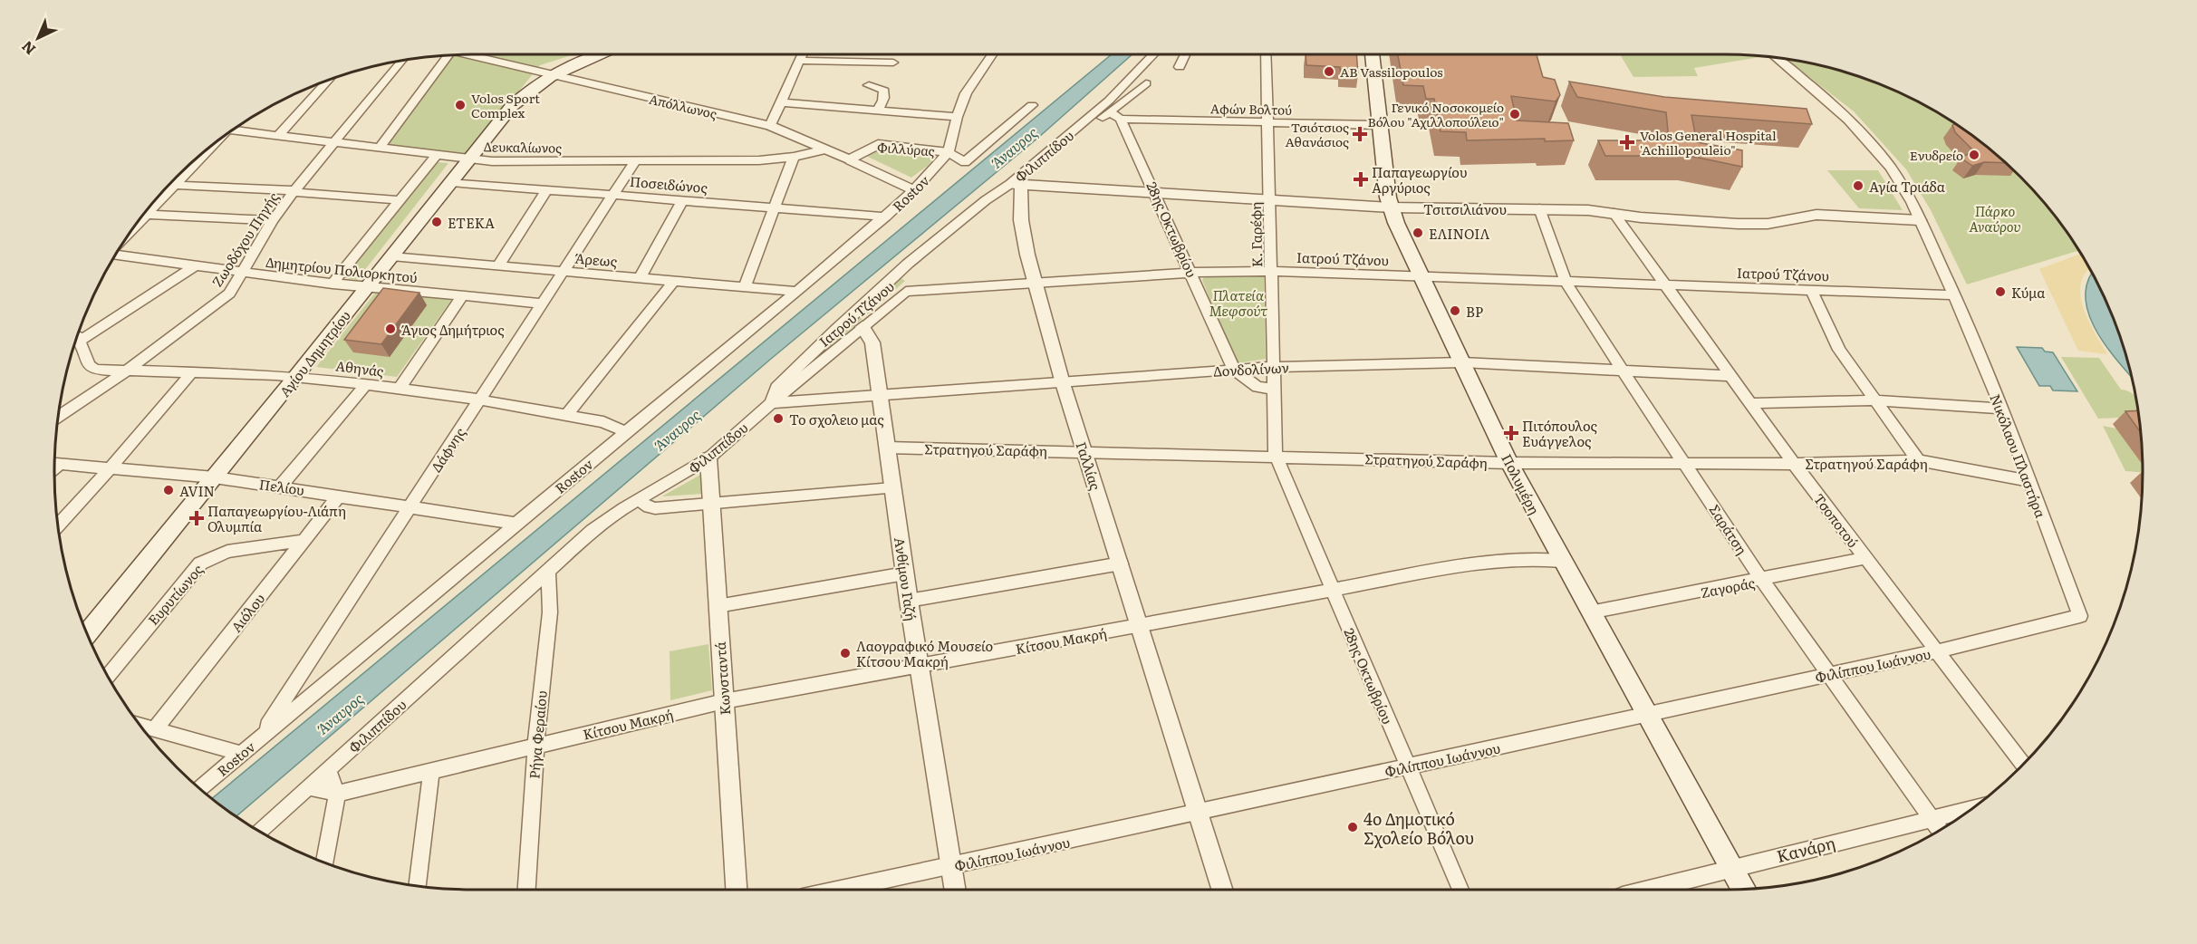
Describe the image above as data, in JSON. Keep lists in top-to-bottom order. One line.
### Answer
{"streets":{"main road":["Αγίου Δημητρίου","Πολυμέρη"],"street":["Απόλλωνος","Αφών Βολτού","Δευκαλίωνος","Φιλλύρας","Φιλιππίδου","Ποσειδώνος","Rostov","Τσιτσιλιάνου","28ης Οκτωβρίου","Κ. Γαρέφη","Ζωοδόχου Πηγής","Ιατρού Τζάνου","Άρεως","Δημητρίου Πολιορκητού","Αθηνάς","Δονδολίνων","Δάφνης","Στρατηγού Σαράφη","Νικόλαου Πλαστήρα","Γαλλίας","Πελίου","Τσοποτού","Σαράτση","Ανθίμου Γαζή","Ζαγοράς","Ευρυτίωνος","Αιόλου","Κίτσου Μακρή","Φιλίππου Ιωάννου","Κωνσταντά","Ρήγα Φεραίου","Κανάρη"]},"crossings":[["Απόλλωνος","Δευκαλίωνος"],["Απόλλωνος","Φιλλύρας"],["Απόλλωνος","Rostov"],["Απόλλωνος","Αγίου Δημητρίου"],["Αφών Βολτού","28ης Οκτωβρίου"],["Αφών Βολτού","Κ. Γαρέφη"],["Αφών Βολτού","Πολυμέρη"],["Δευκαλίωνος","Ζωοδόχου Πηγής"],["Δευκαλίωνος","Αγίου Δημητρίου"],["Δευκαλίωνος","Δάφνης"],["Φιλλύρας","Rostov"],["Φιλιππίδου","Τσιτσιλιάνου"],["Φιλιππίδου","Ιατρού Τζάνου"],["Φιλιππίδου","Δονδολίνων"],["Φιλιππίδου","Γαλλίας"],["Φιλιππίδου","Κίτσου Μακρή"],["Φιλιππίδου","Κωνσταντά"],["Φιλιππίδου","Ρήγα Φεραίου"],["Ποσειδώνος","Rostov"],["Ποσειδώνος","Αγίου Δημητρίου"],["Ποσειδώνος","Δάφνης"],["Rostov","Άρεως"],["Rostov","Αθηνάς"],["Rostov","Δάφνης"],["Rostov","Πελίου"],["Τσιτσιλιάνου","28ης Οκτωβρίου"],["Τσιτσιλιάνου","Κ. Γαρέφη"],["Τσιτσιλιάνου","Νικόλαου Πλαστήρα"],["Τσιτσιλιάνου","Γαλλίας"],["Τσιτσιλιάνου","Πολυμέρη"],["Τσιτσιλιάνου","Τσοποτού"],["Τσιτσιλιάνου","Σαράτση"],["28ης Οκτωβρίου","Κ. Γαρέφη"],["28ης Οκτωβρίου","Ιατρού Τζάνου"],["28ης Οκτωβρίου","Δονδολίνων"],["28ης Οκτωβρίου","Στρατηγού Σαράφη"],["28ης Οκτωβρίου","Κίτσου Μακρή"],["28ης Οκτωβρίου","Φιλίππου Ιωάννου"],["Κ. Γαρέφη","Ιατρού Τζάνου"],["Κ. Γαρέφη","Δονδολίνων"],["Κ. Γαρέφη","Στρατηγού Σαράφη"],["Ζωοδόχου Πηγής","Δημητρίου Πολιορκητού"],["Ζωοδόχου Πηγής","Αθηνάς"],["Ιατρού Τζάνου","Δονδολίνων"],["Ιατρού Τζάνου","Νικόλαου Πλαστήρα"],["Ιατρού Τζάνου","Γαλλίας"],["Ιατρού Τζάνου","Πολυμέρη"],["Ιατρού Τζάνου","Τσοποτού"],["Ιατρού Τζάνου","Σαράτση"],["Ιατρού Τζάνου","Ανθίμου Γαζή"],["Άρεως","Αγίου Δημητρίου"],["Άρεως","Δάφνης"],["Δημητρίου Πολιορκητού","Αγίου Δημητρίου"],["Δημητρίου Πολιορκητού","Δάφνης"],["Αγίου Δημητρίου","Αθηνάς"],["Αγίου Δημητρίου","Πελίου"],["Αθηνάς","Δάφνης"],["Δονδολίνων","Γαλλίας"],["Δονδολίνων","Πολυμέρη"],["Δονδολίνων","Τσοποτού"],["Δονδολίνων","Σαράτση"],["Δονδολίνων","Ανθίμου Γαζή"],["Δάφνης","Πελίου"],["Στρατηγού Σαράφη","Νικόλαου Πλαστήρα"],["Στρατηγού Σαράφη","Γαλλίας"],["Στρατηγού Σαράφη","Πολυμέρη"],["Στρατηγού Σαράφη","Τσοποτού"],["Στρατηγού Σαράφη","Σαράτση"],["Στρατηγού Σαράφη","Ανθίμου Γαζή"],["Νικόλαου Πλαστήρα","Φιλίππου Ιωάννου"],["Γαλλίας","Κίτσου Μακρή"],["Γαλλίας","Φιλίππου Ιωάννου"],["Πολυμέρη","Ζαγοράς"],["Πολυμέρη","Κίτσου Μακρή"],["Πολυμέρη","Φιλίππου Ιωάννου"],["Πολυμέρη","Κανάρη"],["Πελίου","Αιόλου"],["Τσοποτού","Ζαγοράς"],["Τσοποτού","Φιλίππου Ιωάννου"],["Σαράτση","Ζαγοράς"],["Σαράτση","Φιλίππου Ιωάννου"],["Σαράτση","Κανάρη"],["Ανθίμου Γαζή","Κίτσου Μακρή"],["Ανθίμου Γαζή","Φιλίππου Ιωάννου"],["Ευρυτίωνος","Αιόλου"],["Κίτσου Μακρή","Κωνσταντά"],["Κίτσου Μακρή","Ρήγα Φεραίου"]],"water":["Άναυρος"],"parks":["Πάρκο Αναύρου","Πλατεία Μεφσούτ"],"places":{"other":["AB Vassilopoulos","Volos Sport Complex","Γενικό Νοσοκομείο Βόλου \"Αχιλλοπούλειο\"","Ενυδρείο","Αγία Τριάδα","ΕΤΕΚΑ","ΕΛΙΝΟΙΛ","Κύμα","BP","Άγιος Δημήτριος","Το σχολειο μας","AVIN","Λαογραφικό Μουσείο Κίτσου Μακρή","4ο Δημοτικό Σχολείο Βόλου"],"health":["Τσιότσιος Αθανάσιος","Volos General Hospital 'Achillopouleio\"","Παπαγεωργίου Αργύριος","Πιτόπουλος Ευάγγελος","Παπαγεωργίου-Λιάπη Ολυμπία"]},"north":"bottom left"}
